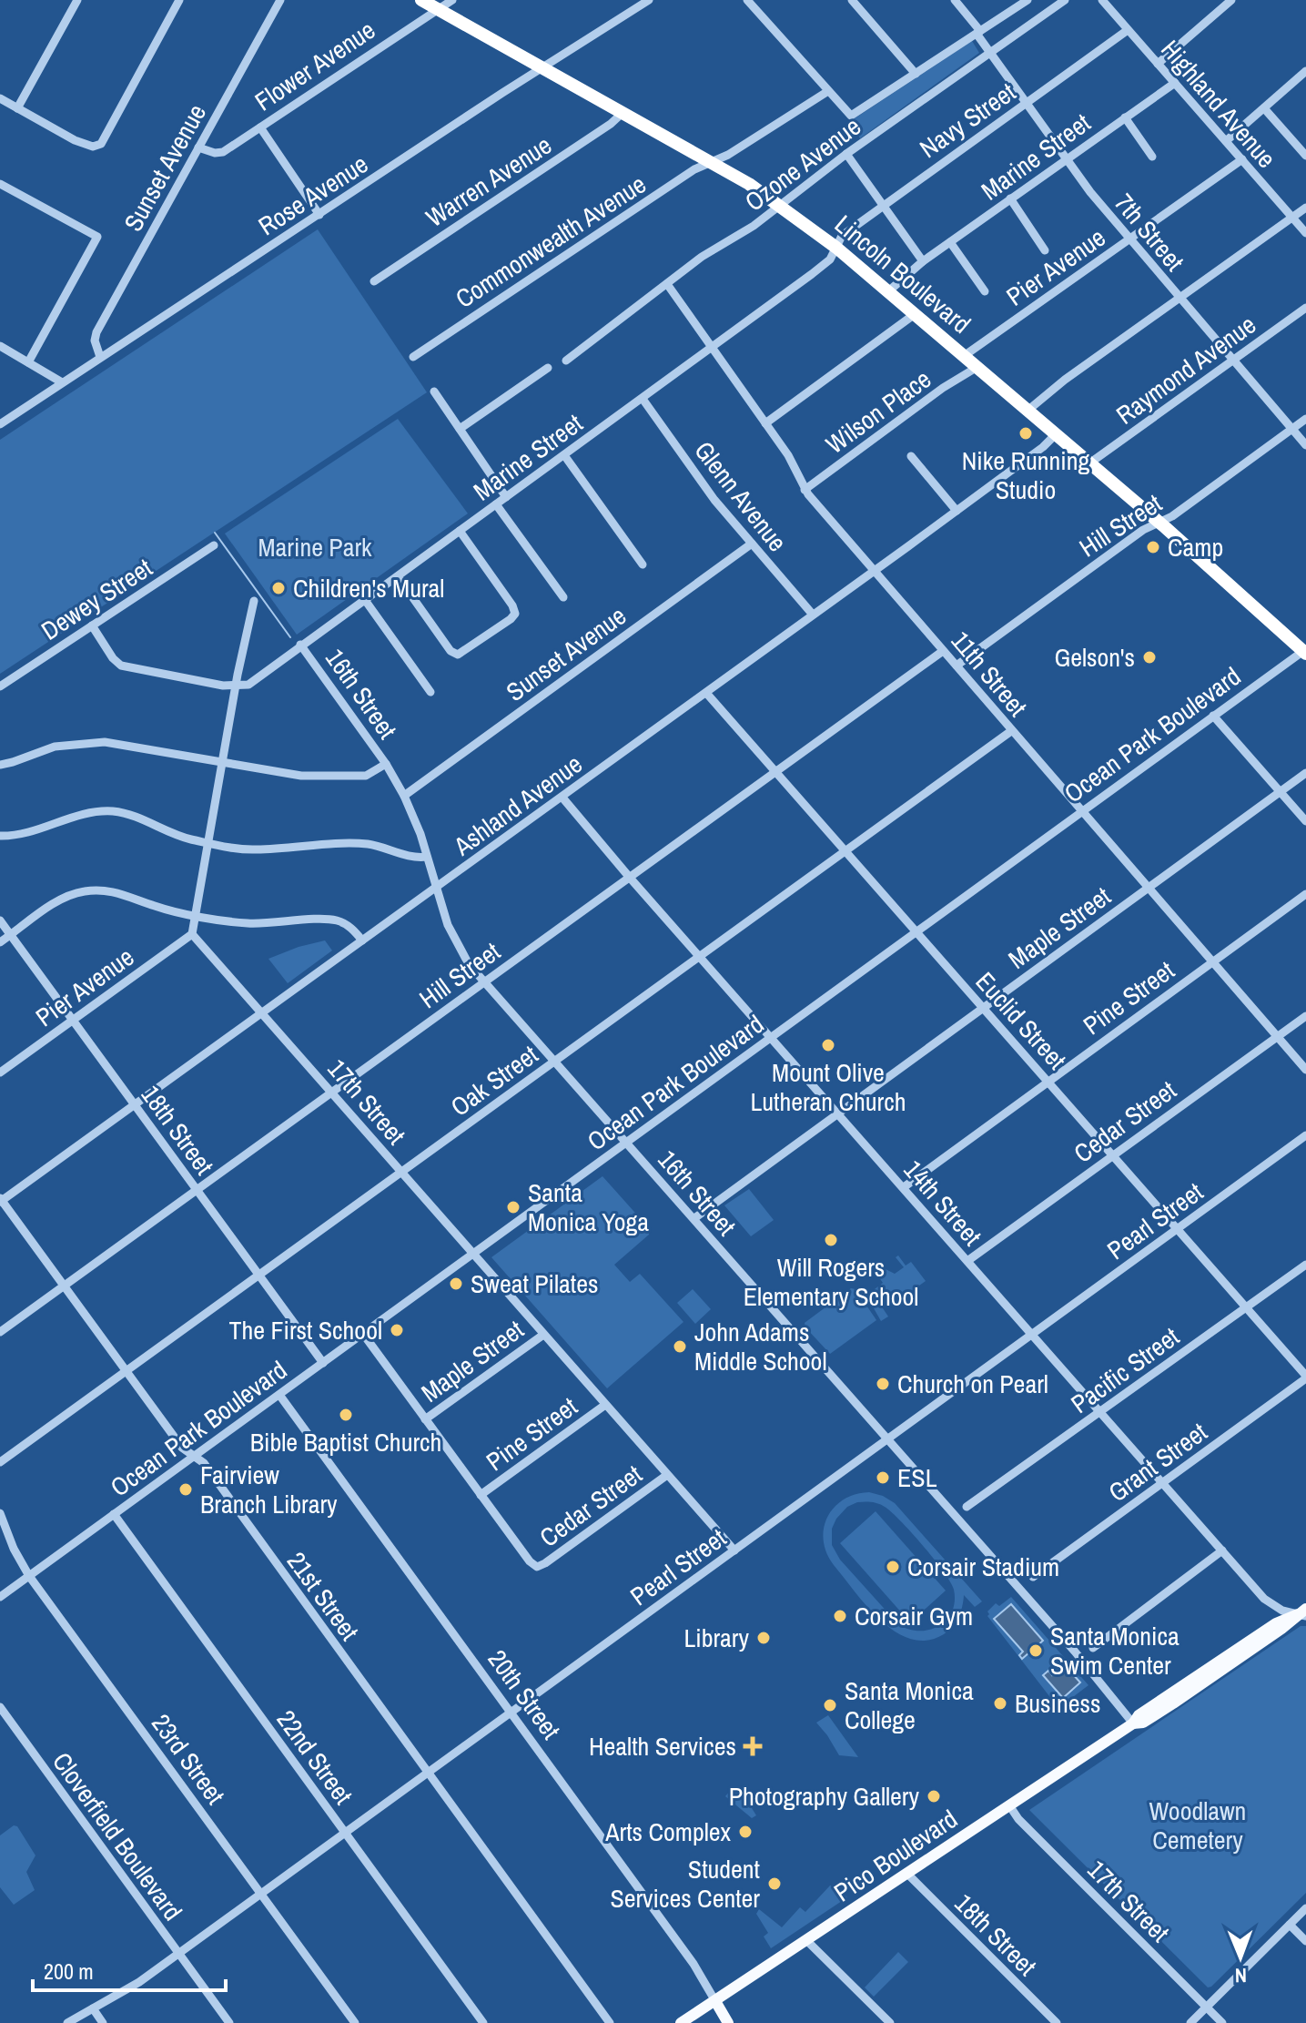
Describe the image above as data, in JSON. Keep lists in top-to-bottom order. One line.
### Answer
{"streets":{"highway":["Lincoln Boulevard"],"main road":["20th Street","Pico Boulevard"],"street":["Flower Avenue","Highland Avenue","Navy Street","Marine Street","Ozone Avenue","Sunset Avenue","Warren Avenue","Rose Avenue","7th Street","Commonwealth Avenue","Pier Avenue","Raymond Avenue","Wilson Place","Glenn Avenue","Hill Street","Dewey Street","11th Street","16th Street","Ocean Park Boulevard","Ashland Avenue","Maple Street","Pine Street","Euclid Street","Oak Street","17th Street","Cedar Street","18th Street","14th Street","Pearl Street","Pacific Street","Grant Street","21st Street","22nd Street","23rd Street","Cloverfield Boulevard"]},"crossings":[["Flower Avenue","Sunset Avenue"],["Flower Avenue","Lincoln Boulevard"],["Highland Avenue","Navy Street"],["Highland Avenue","Marine Street"],["Highland Avenue","Pier Avenue"],["Navy Street","Marine Street"],["Navy Street","7th Street"],["Navy Street","Lincoln Boulevard"],["Marine Street","7th Street"],["Marine Street","Lincoln Boulevard"],["Marine Street","Glenn Avenue"],["Marine Street","11th Street"],["Marine Street","16th Street"],["Ozone Avenue","7th Street"],["Ozone Avenue","Lincoln Boulevard"],["Ozone Avenue","11th Street"],["Sunset Avenue","Rose Avenue"],["Sunset Avenue","Glenn Avenue"],["Sunset Avenue","16th Street"],["Warren Avenue","Lincoln Boulevard"],["Rose Avenue","Lincoln Boulevard"],["7th Street","Pier Avenue"],["7th Street","Raymond Avenue"],["7th Street","Hill Street"],["Commonwealth Avenue","Lincoln Boulevard"],["Pier Avenue","Lincoln Boulevard"],["Pier Avenue","17th Street"],["Pier Avenue","18th Street"],["Lincoln Boulevard","Raymond Avenue"],["Lincoln Boulevard","Wilson Place"],["Lincoln Boulevard","Hill Street"],["Lincoln Boulevard","Ocean Park Boulevard"],["Lincoln Boulevard","Ashland Avenue"],["Wilson Place","11th Street"],["Glenn Avenue","Ashland Avenue"],["Hill Street","11th Street"],["Hill Street","16th Street"],["Hill Street","Euclid Street"],["Hill Street","17th Street"],["Hill Street","18th Street"],["Hill Street","14th Street"],["Hill Street","21st Street"],["11th Street","Ocean Park Boulevard"],["11th Street","Ashland Avenue"],["11th Street","Maple Street"],["11th Street","Pine Street"],["11th Street","Oak Street"],["11th Street","Cedar Street"],["16th Street","Ocean Park Boulevard"],["16th Street","Ashland Avenue"],["16th Street","Maple Street"],["16th Street","Oak Street"],["16th Street","Pearl Street"],["16th Street","Pico Boulevard"],["Ocean Park Boulevard","Euclid Street"],["Ocean Park Boulevard","17th Street"],["Ocean Park Boulevard","18th Street"],["Ocean Park Boulevard","14th Street"],["Ocean Park Boulevard","21st Street"],["Ocean Park Boulevard","20th Street"],["Ocean Park Boulevard","22nd Street"],["Ocean Park Boulevard","23rd Street"],["Ashland Avenue","Euclid Street"],["Ashland Avenue","17th Street"],["Ashland Avenue","18th Street"],["Ashland Avenue","14th Street"],["Ashland Avenue","21st Street"],["Maple Street","Euclid Street"],["Maple Street","17th Street"],["Maple Street","14th Street"],["Pine Street","Euclid Street"],["Pine Street","17th Street"],["Pine Street","Cedar Street"],["Pine Street","14th Street"],["Euclid Street","Oak Street"],["Euclid Street","Cedar Street"],["Euclid Street","Pearl Street"],["Euclid Street","Pacific Street"],["Euclid Street","Grant Street"],["Oak Street","17th Street"],["Oak Street","18th Street"],["Oak Street","14th Street"],["Oak Street","21st Street"],["17th Street","Cedar Street"],["17th Street","Pearl Street"],["17th Street","Pico Boulevard"],["Cedar Street","14th Street"],["18th Street","Pico Boulevard"],["14th Street","Pearl Street"],["14th Street","Pacific Street"],["14th Street","Grant Street"],["14th Street","Pico Boulevard"],["Pearl Street","21st Street"],["Pearl Street","20th Street"],["Pearl Street","22nd Street"],["Pearl Street","23rd Street"],["Pearl Street","Cloverfield Boulevard"],["20th Street","Pico Boulevard"]],"parks":["Marine Park","Woodlawn Cemetery"],"places":{"other":["Nike Running Studio","Camp","Children's Mural","Gelson's","Mount Olive Lutheran Church","Santa Monica Yoga","Will Rogers Elementary School","Sweat Pilates","The First School","John Adams Middle School","Church on Pearl","Bible Baptist Church","ESL","Fairview Branch Library","Corsair Stadium","Corsair Gym","Library","Santa Monica Swim Center","Business","Santa Monica College","Photography Gallery","Arts Complex","Student Services Center"],"health":["Health Services"]},"scale_bar":"200 m","north":"bottom"}
